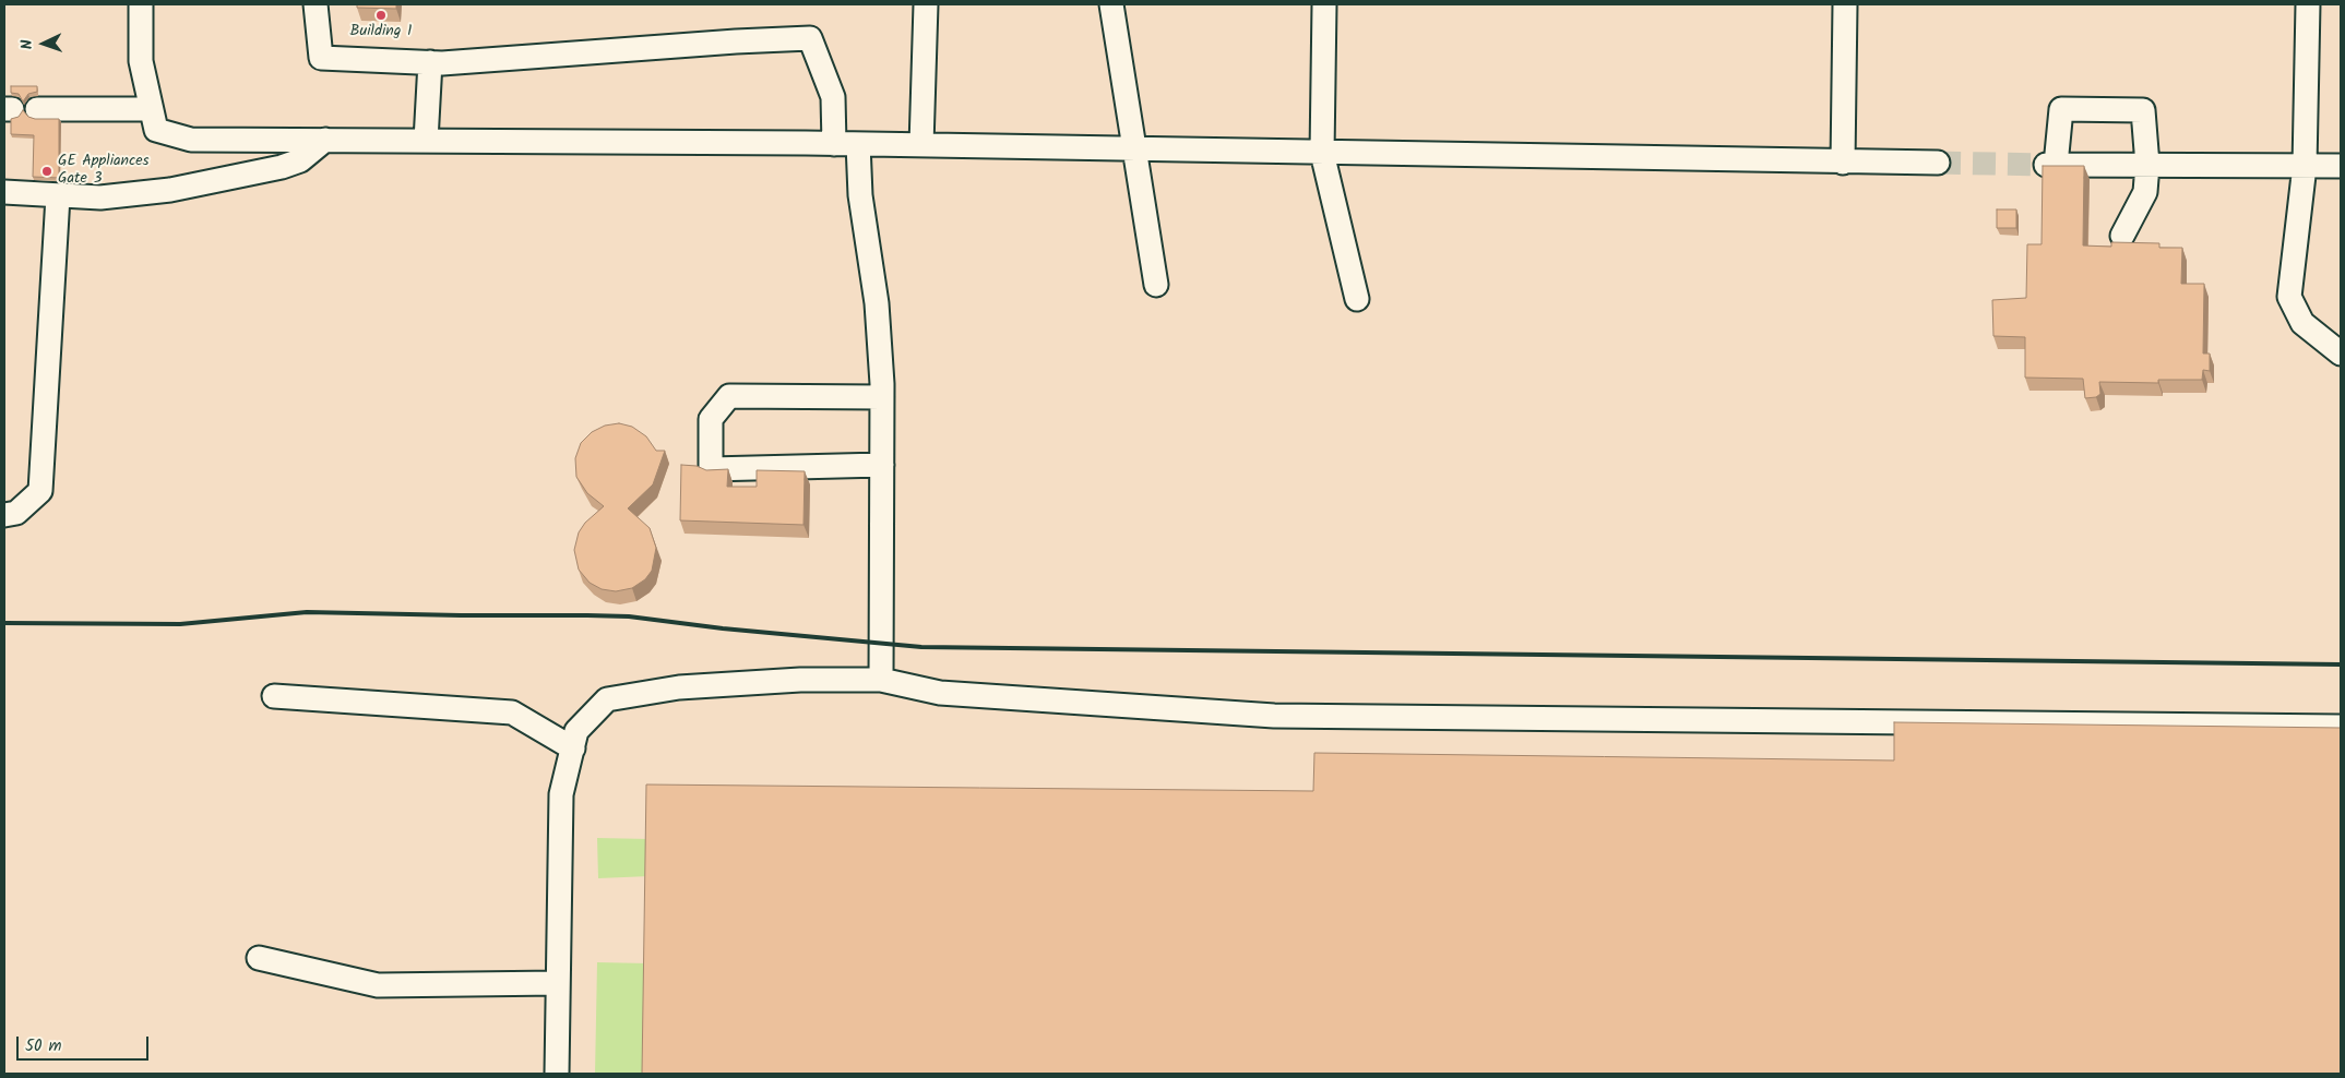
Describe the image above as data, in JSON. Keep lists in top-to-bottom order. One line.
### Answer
{"places":["Building 1","GE Appliances Gate 3"],"scale_bar":"50 m","north":"left"}
